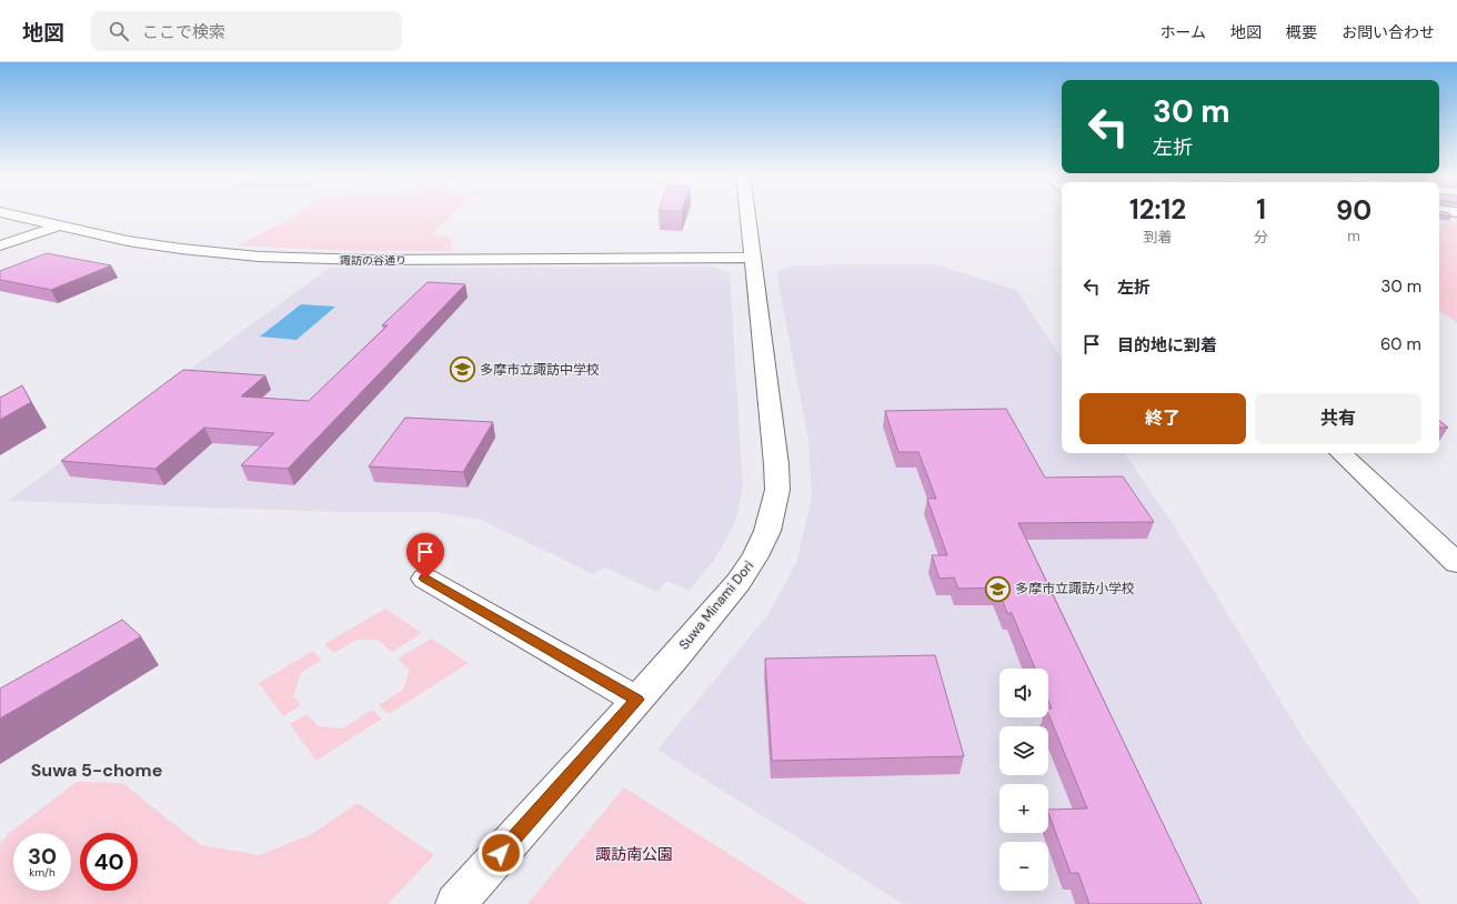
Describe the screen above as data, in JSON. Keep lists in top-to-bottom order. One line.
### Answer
{"streets":{"street":["諏訪の谷通り","Suwa Minami Dori"]},"crossings":[["諏訪の谷通り","Suwa Minami Dori"]],"districts":["Suwa 5-chome"],"parks":["諏訪南公園"],"places":{"school or university":["多摩市立諏訪中学校","多摩市立諏訪小学校"]},"page":{"header":"地図","search":"ここで検索","nav":["ホーム","地図","概要","お問い合わせ"],"turn":["30 m","左折"],"eta":["12:12","到着","1","分","90","m"],"list":[{"name":"左折","value":"30 m"},{"name":"目的地に到着","value":"60 m"}],"buttons":["終了","共有"],"map_buttons":["+","−"],"speed":"30 km/h","limit":"40"}}
